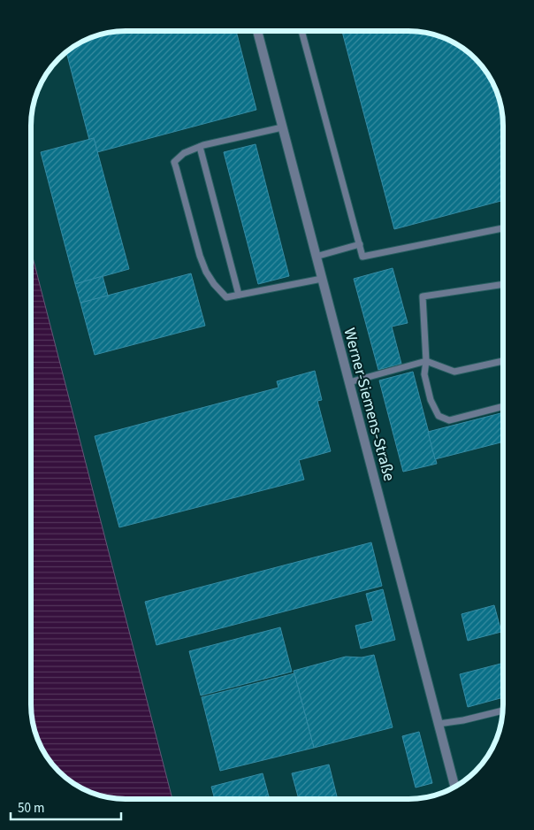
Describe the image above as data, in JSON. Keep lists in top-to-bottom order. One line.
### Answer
{"streets":{"street":["Werner-Siemens-Straße"]},"scale_bar":"50 m"}
